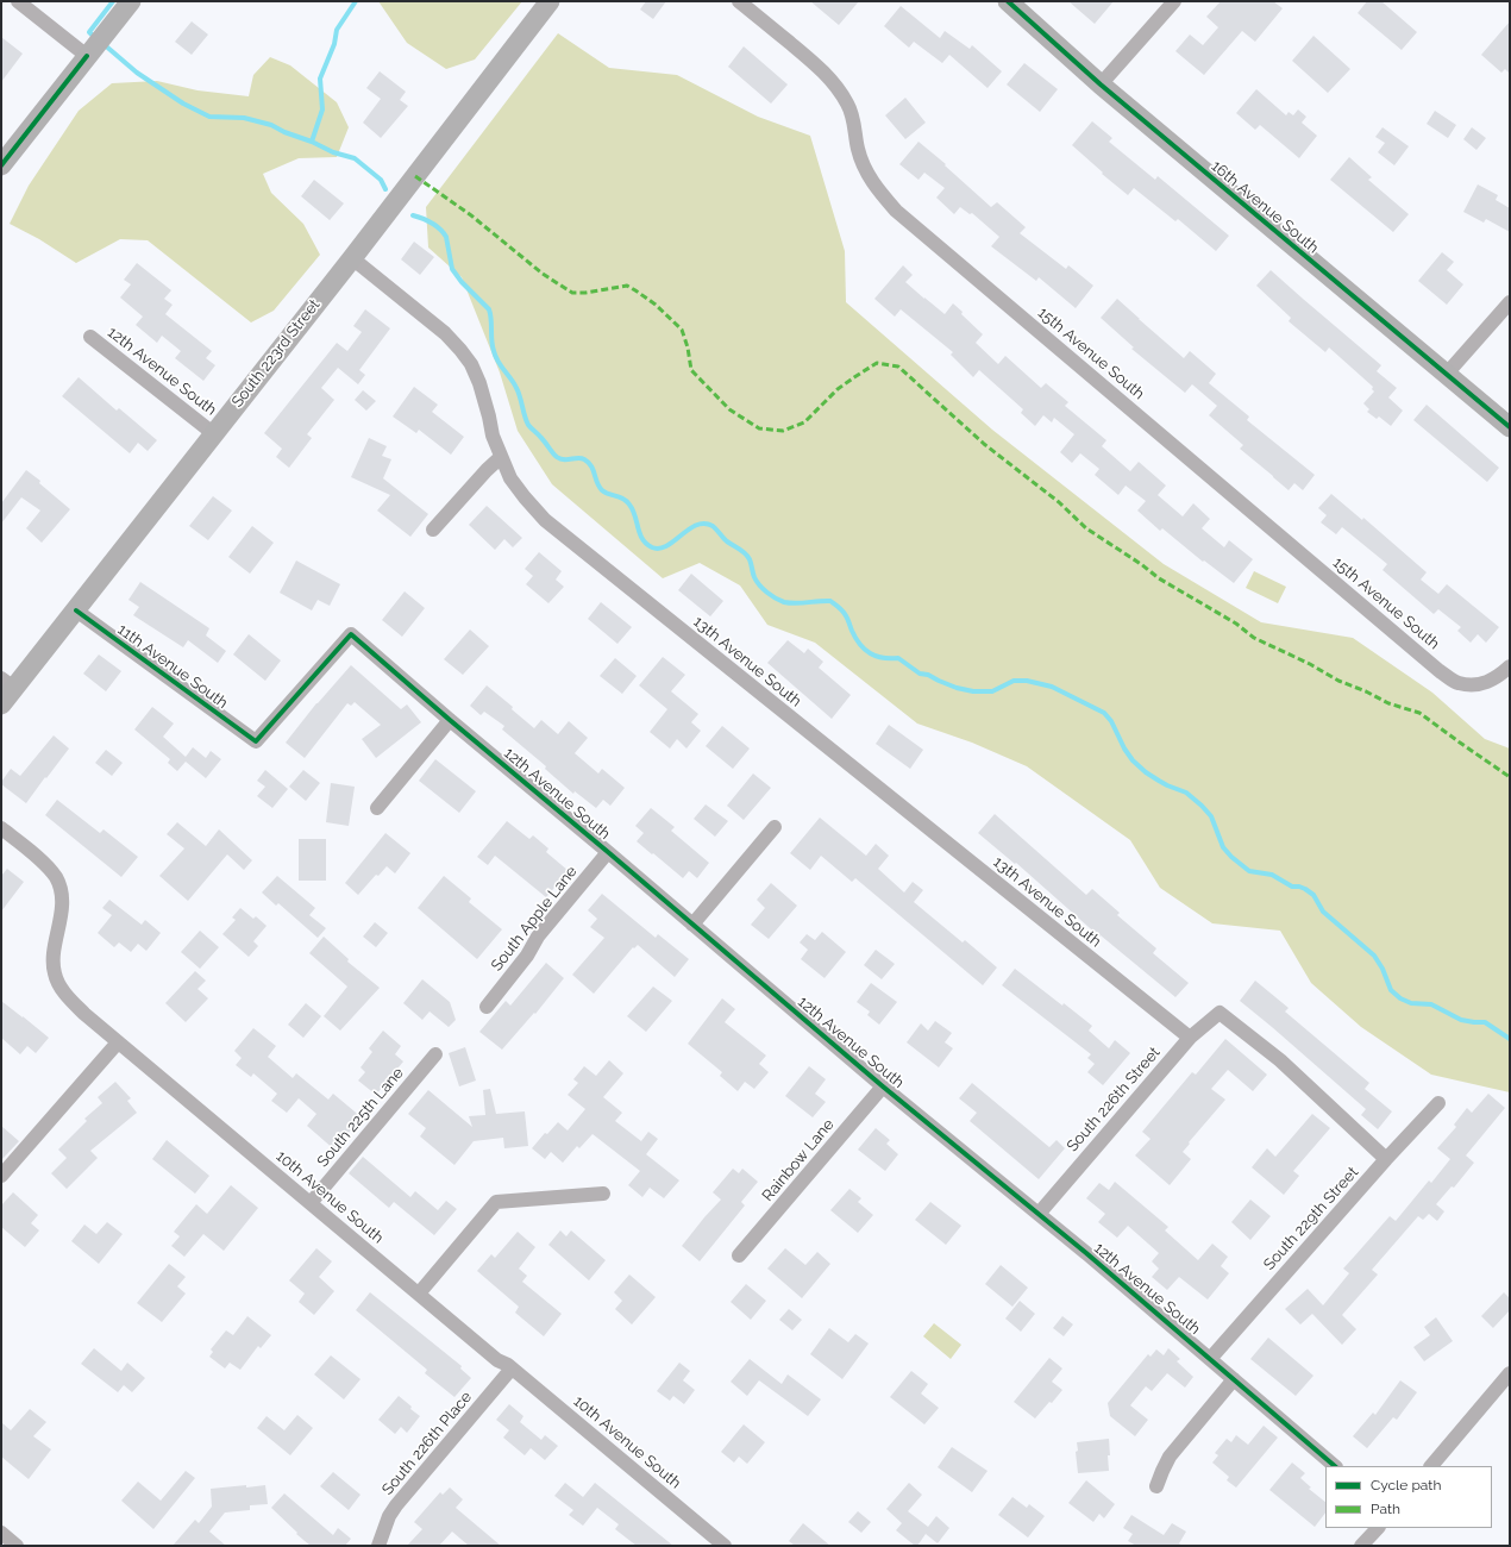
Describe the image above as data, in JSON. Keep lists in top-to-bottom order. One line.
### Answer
{"streets":{"street":["16th Avenue South","South 223rd Street","15th Avenue South","12th Avenue South","13th Avenue South","11th Avenue South","South Apple Lane","South 226th Street","South 225th Lane","Rainbow Lane","10th Avenue South","South 229th Street","South 226th Place"]},"crossings":[["South 223rd Street","12th Avenue South"],["South 223rd Street","13th Avenue South"],["South 223rd Street","11th Avenue South"],["12th Avenue South","11th Avenue South"],["12th Avenue South","South Apple Lane"],["12th Avenue South","South 226th Street"],["12th Avenue South","Rainbow Lane"],["12th Avenue South","South 229th Street"],["13th Avenue South","South 226th Street"],["South 226th Street","South 229th Street"],["South 225th Lane","10th Avenue South"],["10th Avenue South","South 226th Place"]],"legend":["Cycle path","Path"]}
